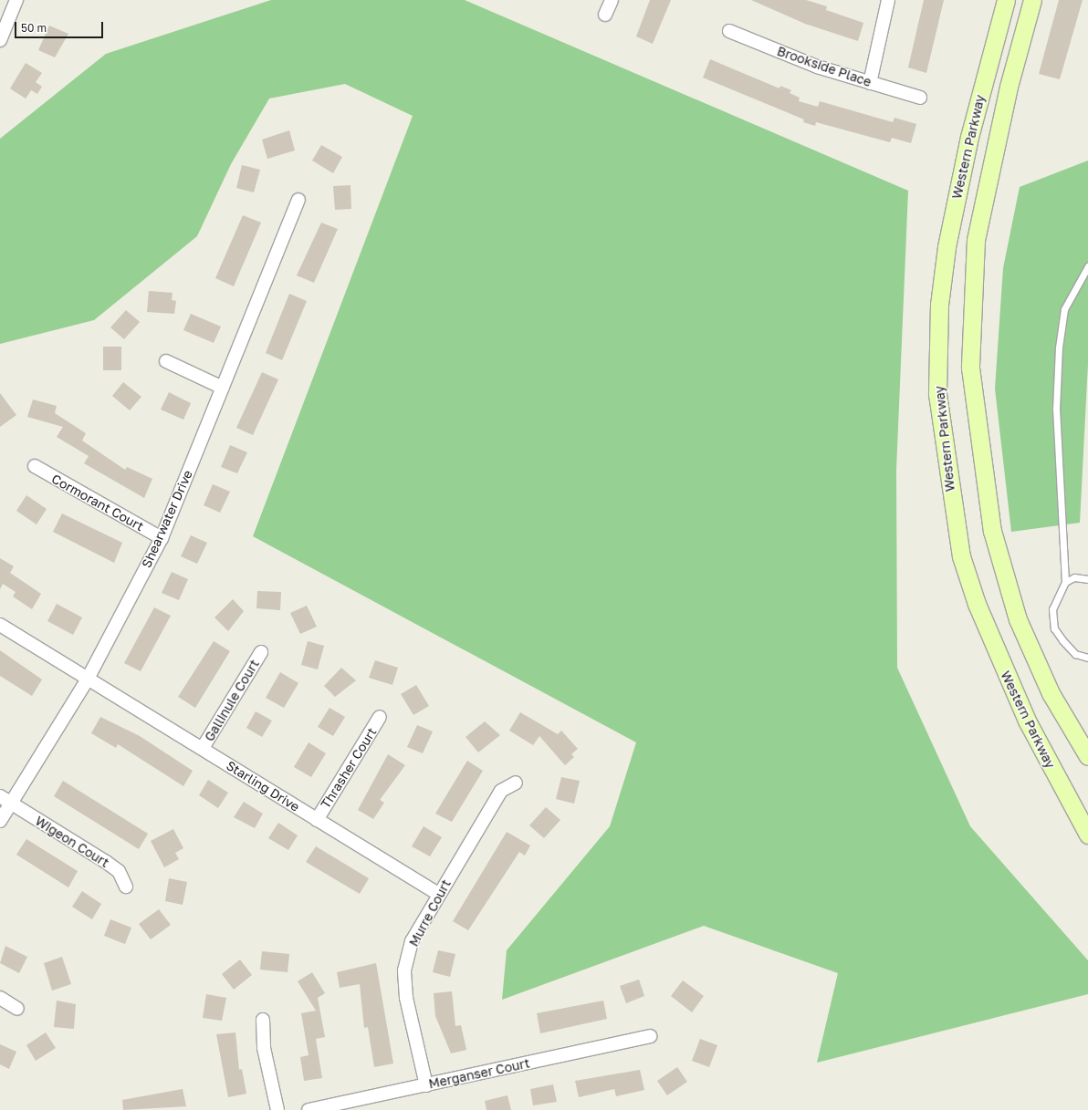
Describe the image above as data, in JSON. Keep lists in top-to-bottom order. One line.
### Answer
{"streets":{"main road":["Western Parkway"],"street":["Brookside Place","Cormorant Court","Shearwater Drive","Gallinule Court","Thrasher Court","Starling Drive","Wigeon Court","Murre Court","Merganser Court"]},"crossings":[["Cormorant Court","Shearwater Drive"],["Shearwater Drive","Starling Drive"],["Shearwater Drive","Wigeon Court"],["Gallinule Court","Starling Drive"],["Thrasher Court","Starling Drive"],["Starling Drive","Murre Court"],["Murre Court","Merganser Court"]],"scale_bar":"50 m"}
